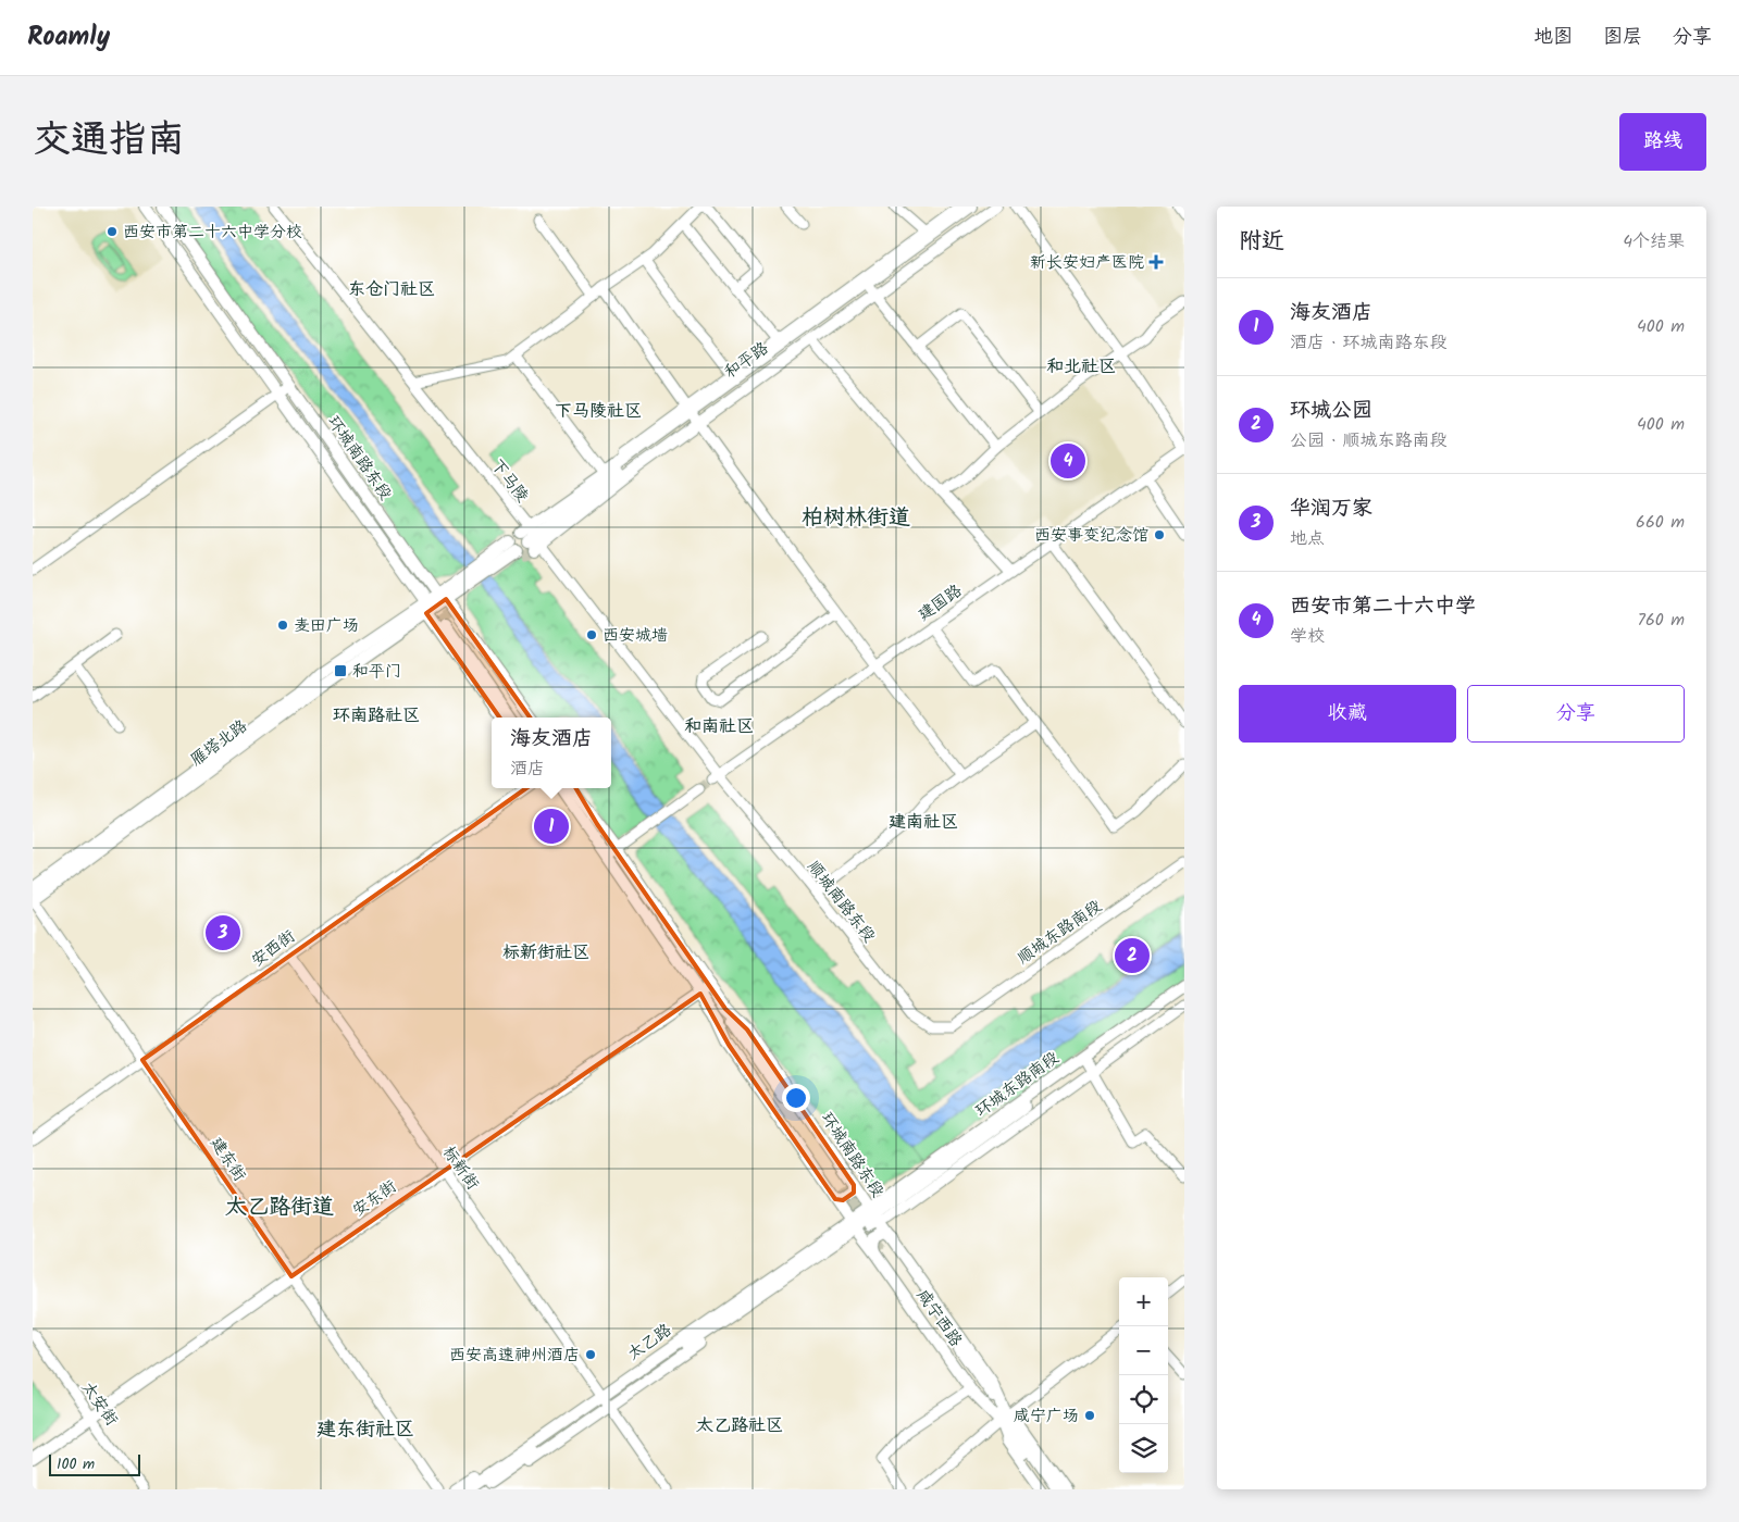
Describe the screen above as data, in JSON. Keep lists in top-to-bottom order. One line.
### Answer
{"streets":{"main road":["和平路","环城南路东段","雁塔北路","环城东路南段","安东街","咸宁西路","太乙路"],"street":["下马陵","建国路","顺城南路东段","顺城东路南段","安西街","建东街","标新街","太安街"]},"crossings":[["和平路","下马陵"],["环城南路东段","雁塔北路"],["环城南路东段","环城东路南段"],["环城南路东段","安东街"],["环城南路东段","咸宁西路"],["环城南路东段","太乙路"],["下马陵","建国路"],["下马陵","顺城南路东段"],["建国路","顺城南路东段"],["雁塔北路","建东街"],["顺城南路东段","顺城东路南段"],["安西街","建东街"],["安西街","标新街"],["环城东路南段","咸宁西路"],["建东街","安东街"],["标新街","安东街"],["标新街","太乙路"],["安东街","太安街"],["咸宁西路","太乙路"]],"districts":["东仓门社区","和北社区","下马陵社区","柏树林街道","环南路社区","和南社区","建南社区","标新街社区","太乙路街道","太乙路社区","建东街社区"],"places":{"other":["西安市第二十六中学分校","西安事变纪念馆","麦田广场","西安城墙","西安高速神州酒店","咸宁广场"],"health":["新长安妇产医院"],"transit":["和平门"]},"scale_bar":"100 m","page":{"header":"Roamly","nav":["地图","图层","分享"],"title":"交通指南","buttons":["路线",["收藏","分享"]],"heading":["附近","4个结果"],"list":[{"mark":"1","name":"海友酒店","note":"酒店 · 环城南路东段","value":"400 m"},{"mark":"2","name":"环城公园","note":"公园 · 顺城东路南段","value":"400 m"},{"mark":"3","name":"华润万家","note":"地点","value":"660 m"},{"mark":"4","name":"西安市第二十六中学","note":"学校","value":"760 m"}],"pins":["4","1","3","2"],"popup":["海友酒店","酒店"],"map_buttons":["+","−"],"scale":"100 m"}}
